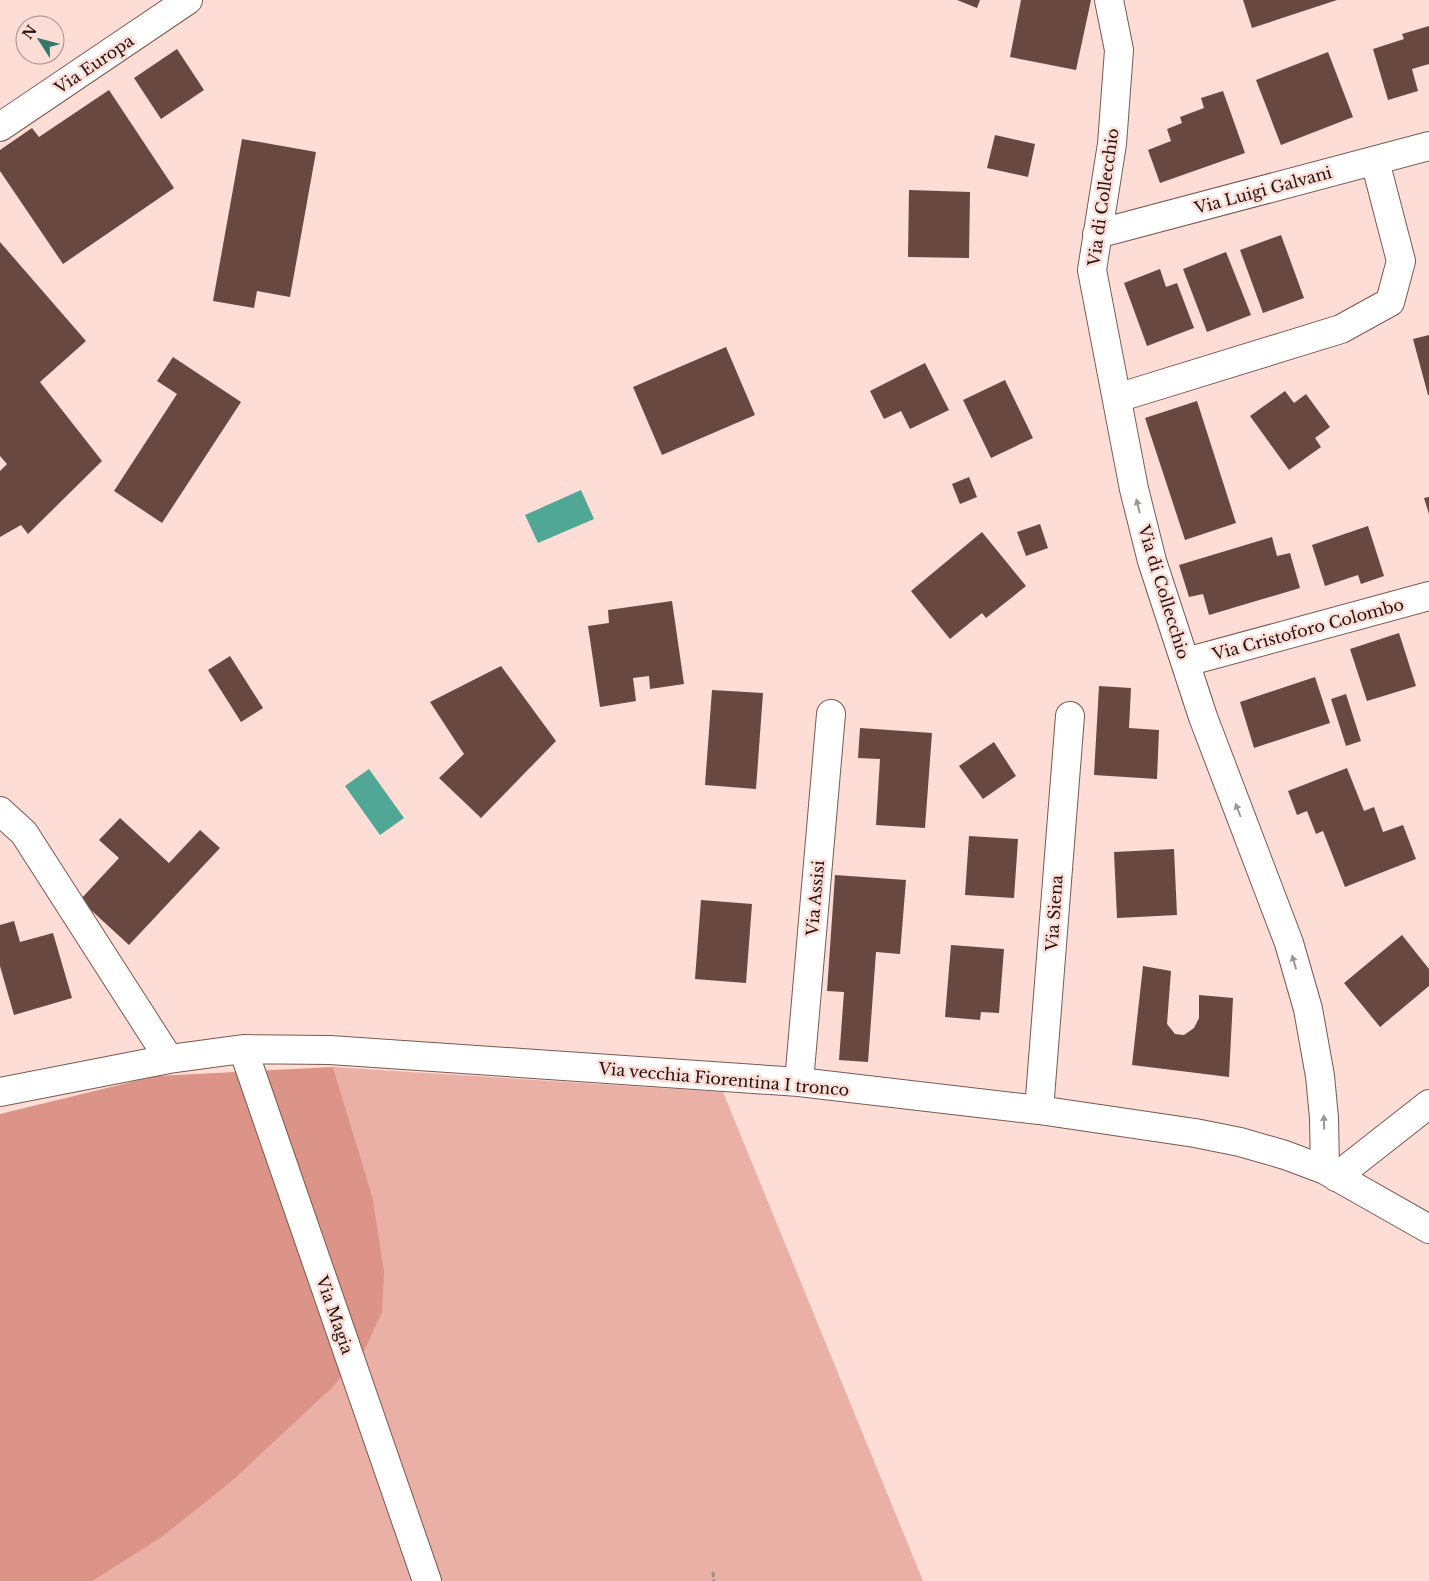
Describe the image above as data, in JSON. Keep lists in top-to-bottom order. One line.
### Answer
{"streets":{"street":["Via Europa","Via Luigi Galvani","Via di Collecchio","Via Cristoforo Colombo","Via Assisi","Via Siena","Via vecchia Fiorentina I tronco","Via Magia"]},"crossings":[["Via Luigi Galvani","Via di Collecchio"],["Via di Collecchio","Via Cristoforo Colombo"],["Via di Collecchio","Via vecchia Fiorentina I tronco"],["Via Assisi","Via vecchia Fiorentina I tronco"],["Via Siena","Via vecchia Fiorentina I tronco"],["Via vecchia Fiorentina I tronco","Via Magia"]],"one_way":["Via di Collecchio"],"north":"top left"}
